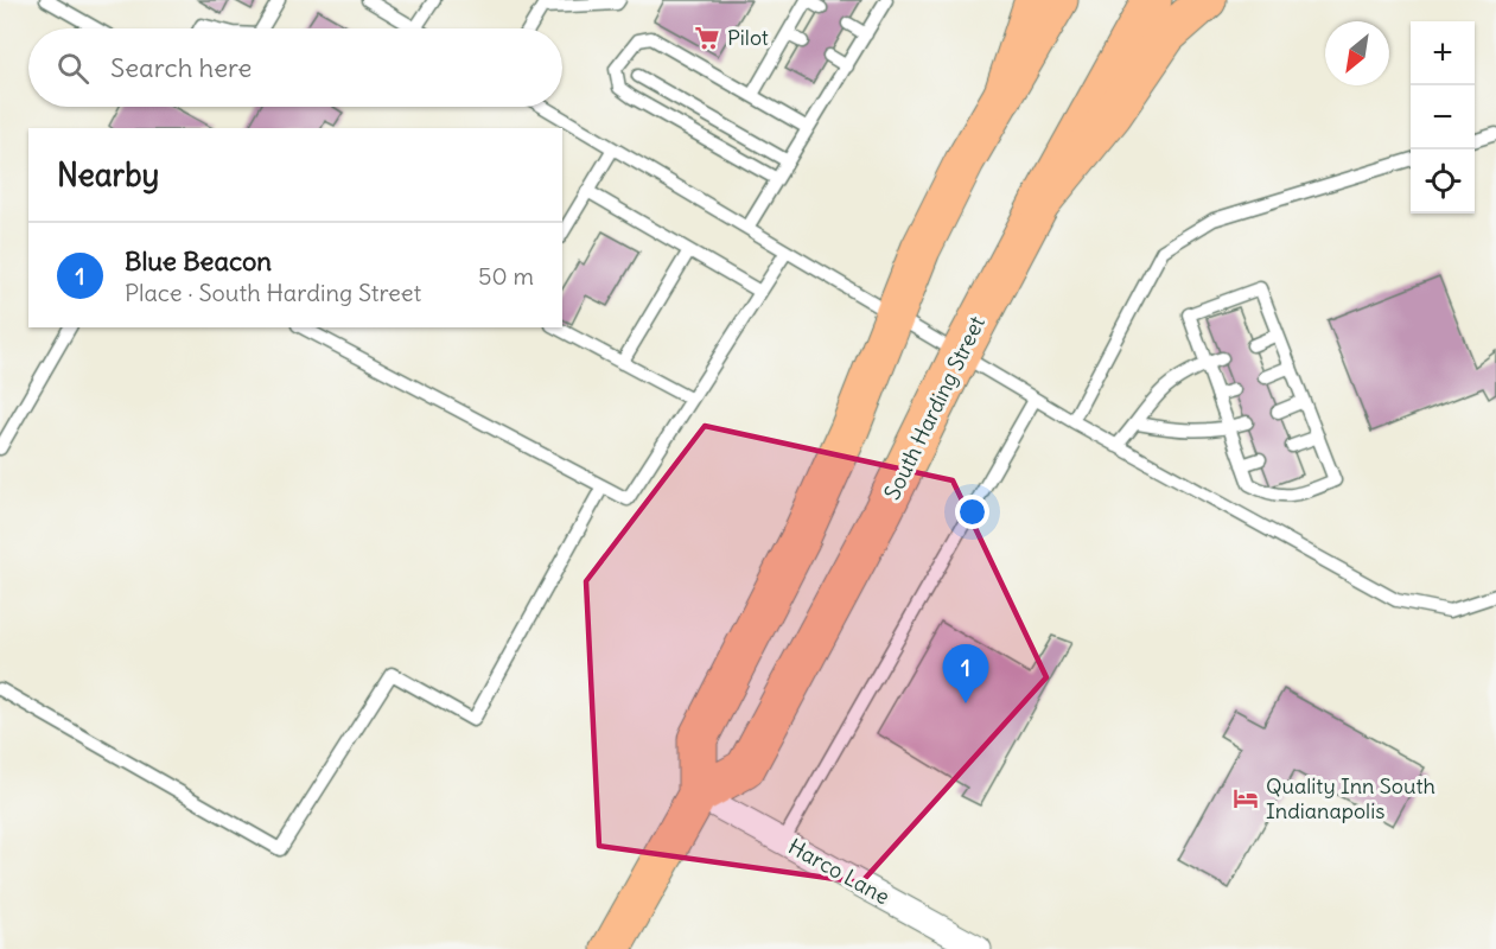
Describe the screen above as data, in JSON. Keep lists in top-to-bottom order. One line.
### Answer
{"streets":{"main road":["South Harding Street"],"street":["Harco Lane"]},"crossings":[["South Harding Street","Harco Lane"]],"places":{"supermarket":["Pilot"],"hotel":["Quality Inn South Indianapolis"]},"north":"bottom left","page":{"map_buttons":["+","−"],"search":"Search here","heading":"Nearby","list":[{"mark":"1","name":"Blue Beacon","note":"Place · South Harding Street","value":"50 m"}],"pins":"1"}}
